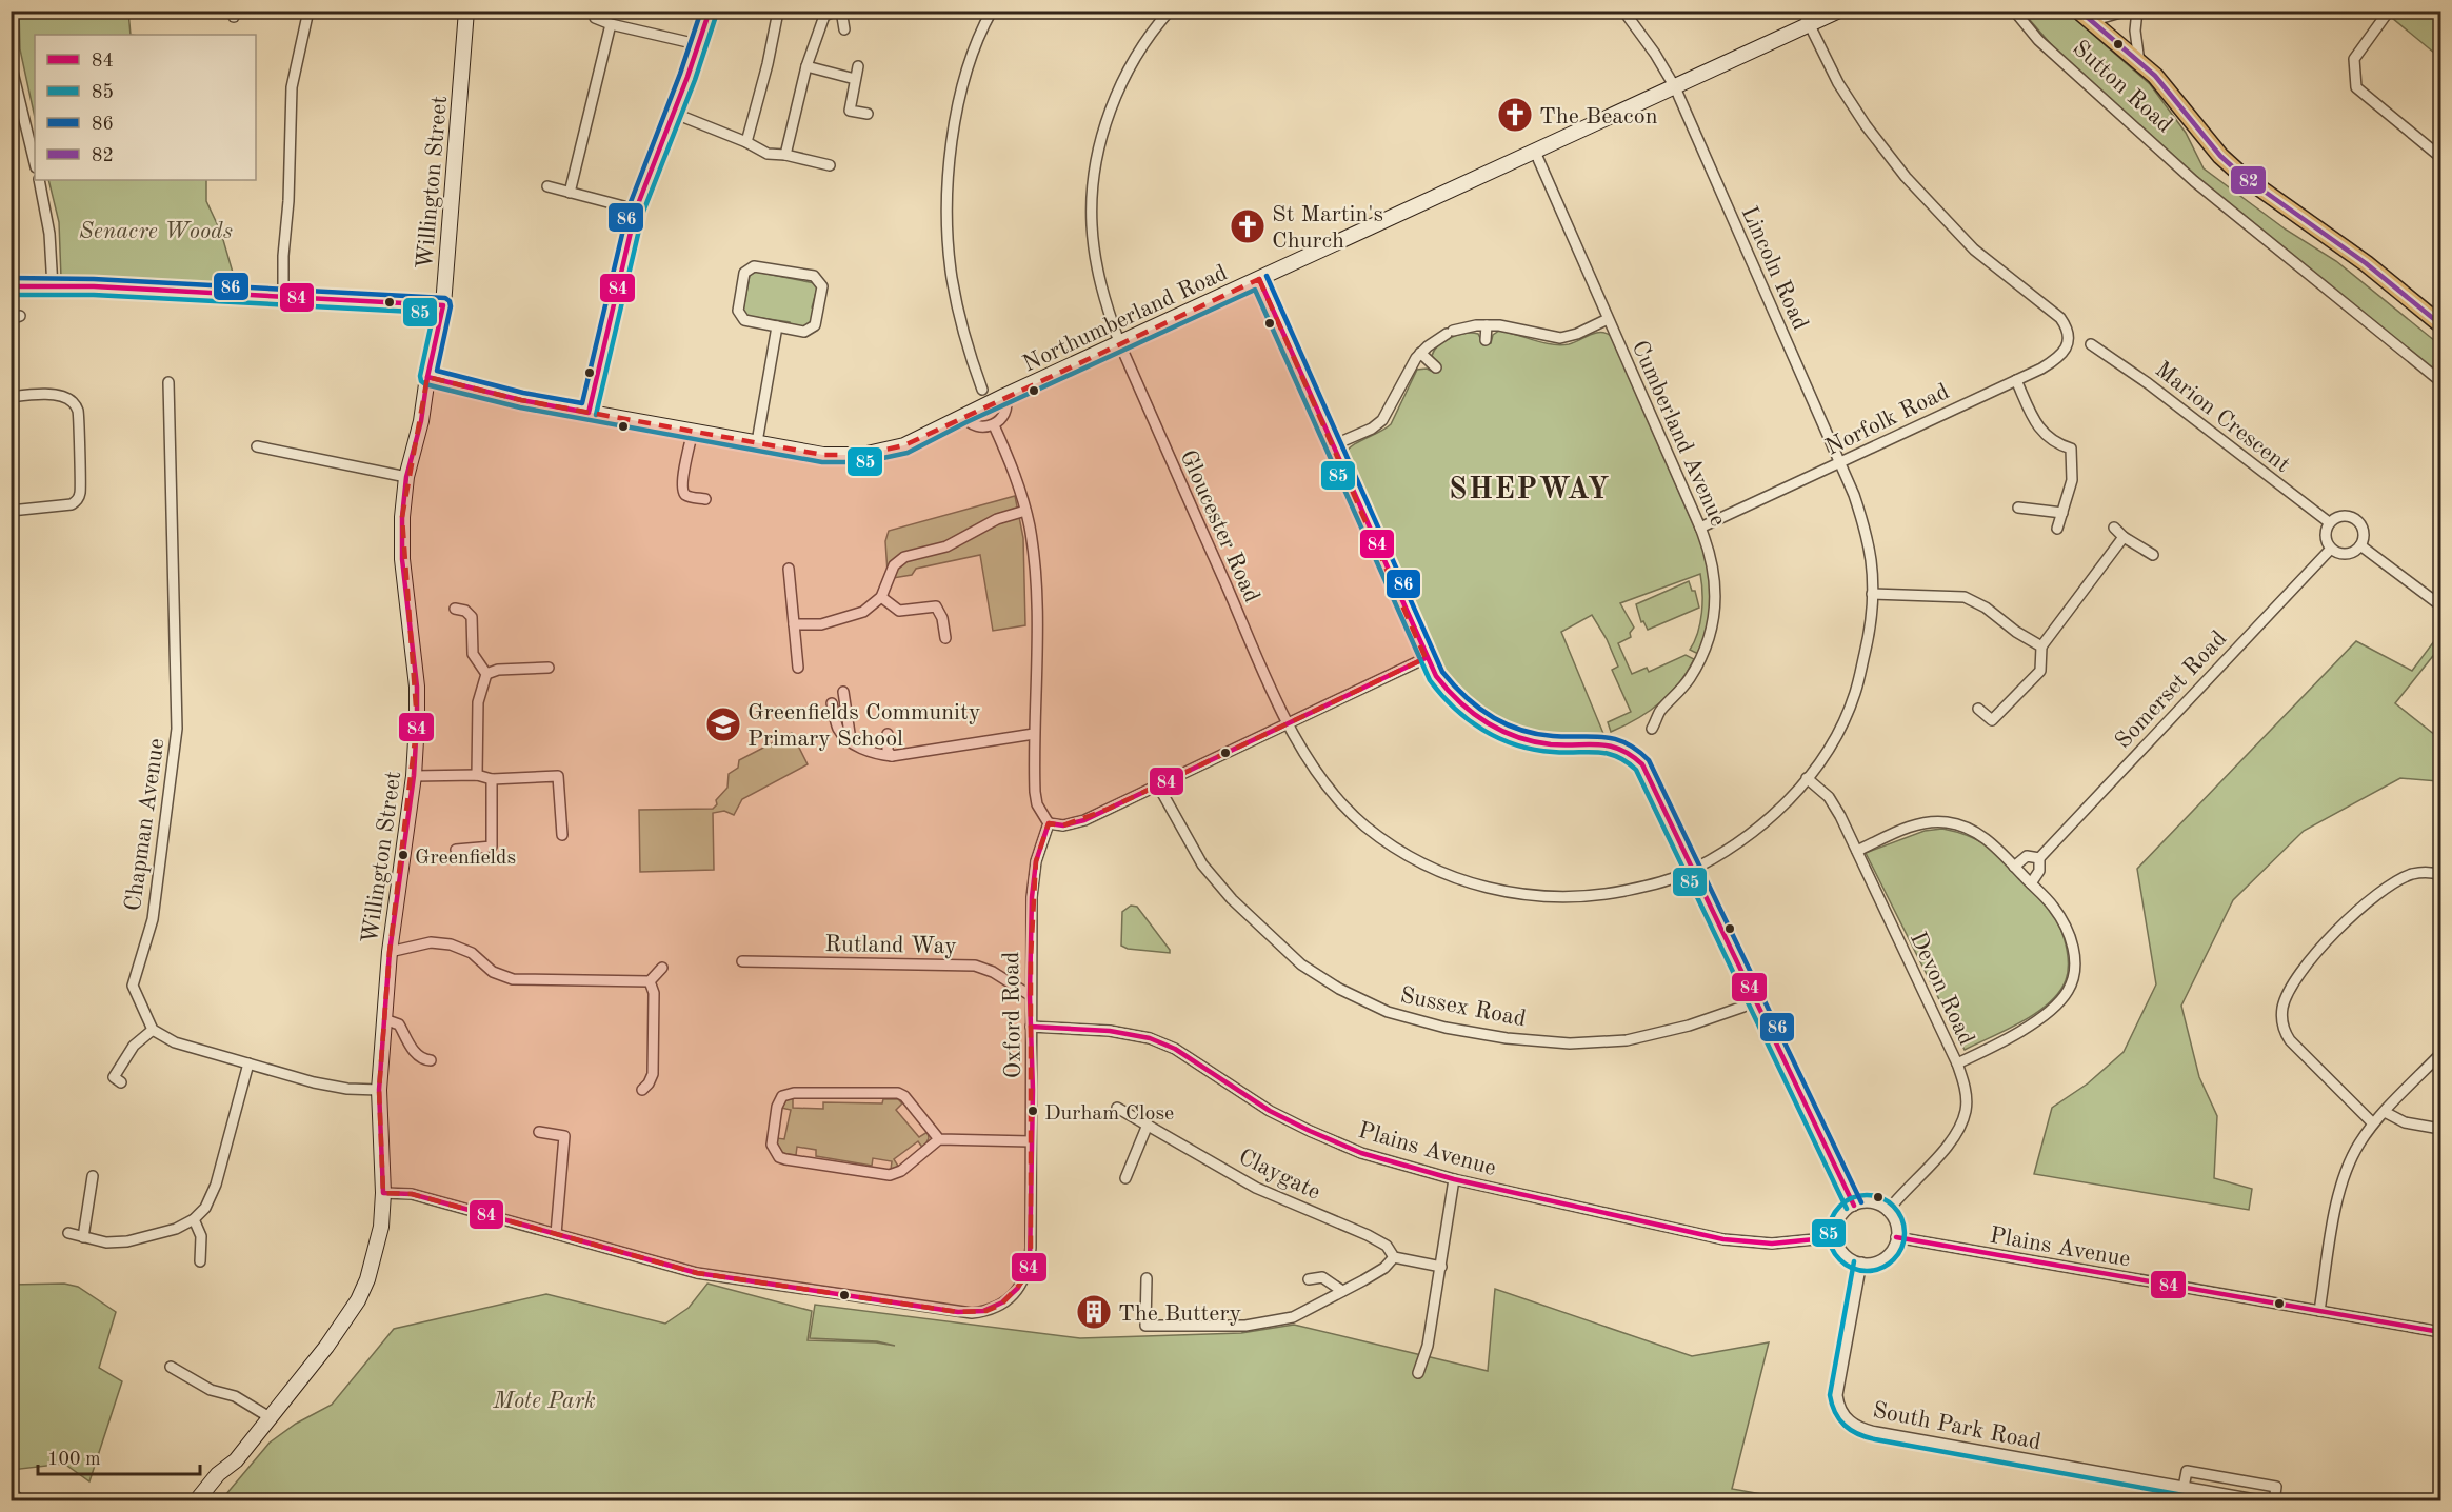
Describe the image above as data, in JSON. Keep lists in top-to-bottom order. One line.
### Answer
{"streets":{"main road":["Sutton Road"],"street":["Willington Street","Lincoln Road","Northumberland Road","Marion Crescent","Norfolk Road","Cumberland Avenue","Gloucester Road","Somerset Road","Chapman Avenue","Rutland Way","Devon Road","Sussex Road","Oxford Road","Plains Avenue","Claygate","South Park Road"]},"crossings":[["Willington Street","Northumberland Road"],["Willington Street","Oxford Road"],["Lincoln Road","Northumberland Road"],["Lincoln Road","Norfolk Road"],["Lincoln Road","Gloucester Road"],["Lincoln Road","Devon Road"],["Northumberland Road","Norfolk Road"],["Northumberland Road","Cumberland Avenue"],["Northumberland Road","Gloucester Road"],["Marion Crescent","Somerset Road"],["Norfolk Road","Cumberland Avenue"],["Rutland Way","Oxford Road"],["Devon Road","Plains Avenue"],["Devon Road","South Park Road"],["Oxford Road","Plains Avenue"],["Plains Avenue","South Park Road"]],"districts":["SHEPWAY"],"parks":["Senacre Woods","Mote Park"],"places":{"church":["The Beacon","St Martin's Church"],"school or university":["Greenfields Community Primary School"],"other":["Greenfields","Durham Close"],"building":["The Buttery"]},"lines":["transit line 84","transit line 86","transit line 82","transit line 85"],"legend":["84","85","86","82"],"scale_bar":"100 m"}
